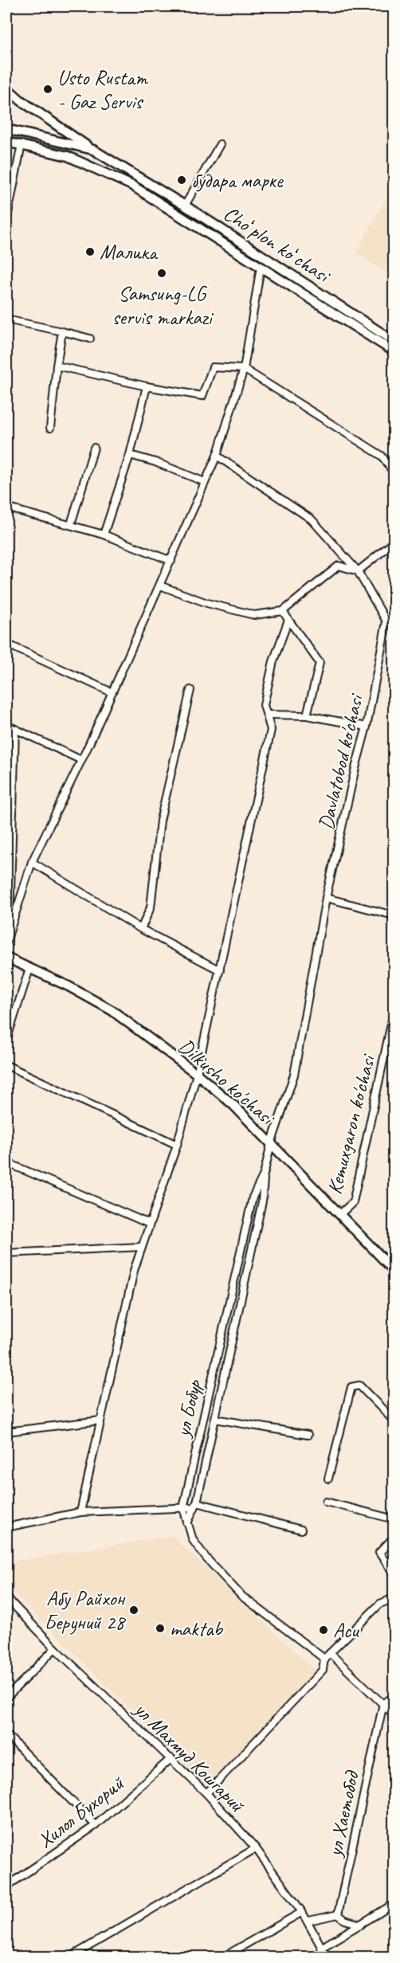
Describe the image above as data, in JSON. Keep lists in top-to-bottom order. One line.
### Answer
{"streets":{"main road":["Choʻplon koʻchasi","Dilkusho ko'chasi"],"street":["Davlatobod ko'chasi","Kemuxgaron ko'chasi","ул Бобур","ул Махмуд Кошгарий","Хилол Бухорий","ул Хаетобод"]},"crossings":[["Davlatobod ko'chasi","Dilkusho ko'chasi"],["Davlatobod ko'chasi","ул Бобур"],["Dilkusho ko'chasi","Kemuxgaron ko'chasi"],["Dilkusho ko'chasi","ул Бобур"],["ул Махмуд Кошгарий","Хилол Бухорий"]],"places":["Usto Rustam - Gaz Servis","будара марке","Малика","Samsung-LG servis markazi","Абу Райхон Беруний 28","maktab","Аси"]}
